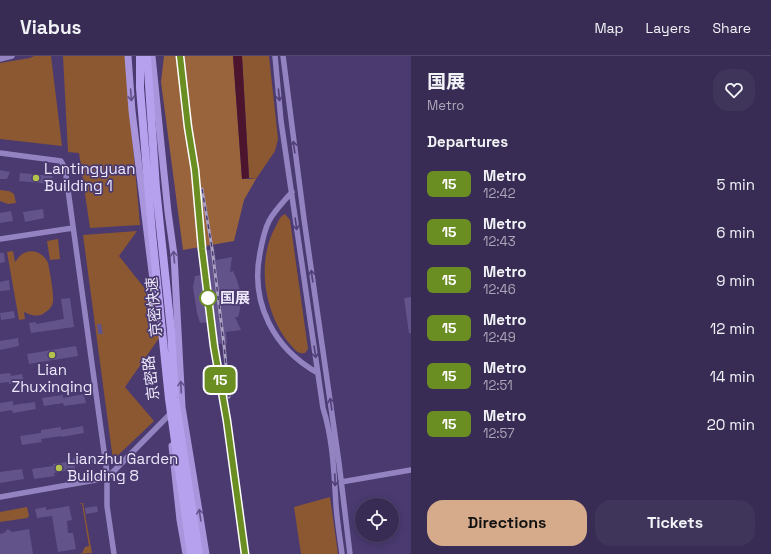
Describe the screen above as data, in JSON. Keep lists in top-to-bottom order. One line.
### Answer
{"streets":{"highway":["京密快速"],"main road":["京密路"]},"crossings":[["京密快速","京密路"]],"places":["Lantingyuan Building 1","国展","Lian Zhuxinqing","Lianzhu Garden Building 8"],"lines":["metro line 15"],"page":{"header":"Viabus","nav":["Map","Layers","Share"],"on_map":"15","heading":[["国展","Metro"],"Departures"],"list":[{"mark":"15","name":"Metro","note":"12:42","value":"5 min"},{"mark":"15","name":"Metro","note":"12:43","value":"6 min"},{"mark":"15","name":"Metro","note":"12:46","value":"9 min"},{"mark":"15","name":"Metro","note":"12:49","value":"12 min"},{"mark":"15","name":"Metro","note":"12:51","value":"14 min"},{"mark":"15","name":"Metro","note":"12:57","value":"20 min"}],"buttons":["Directions","Tickets"]}}
